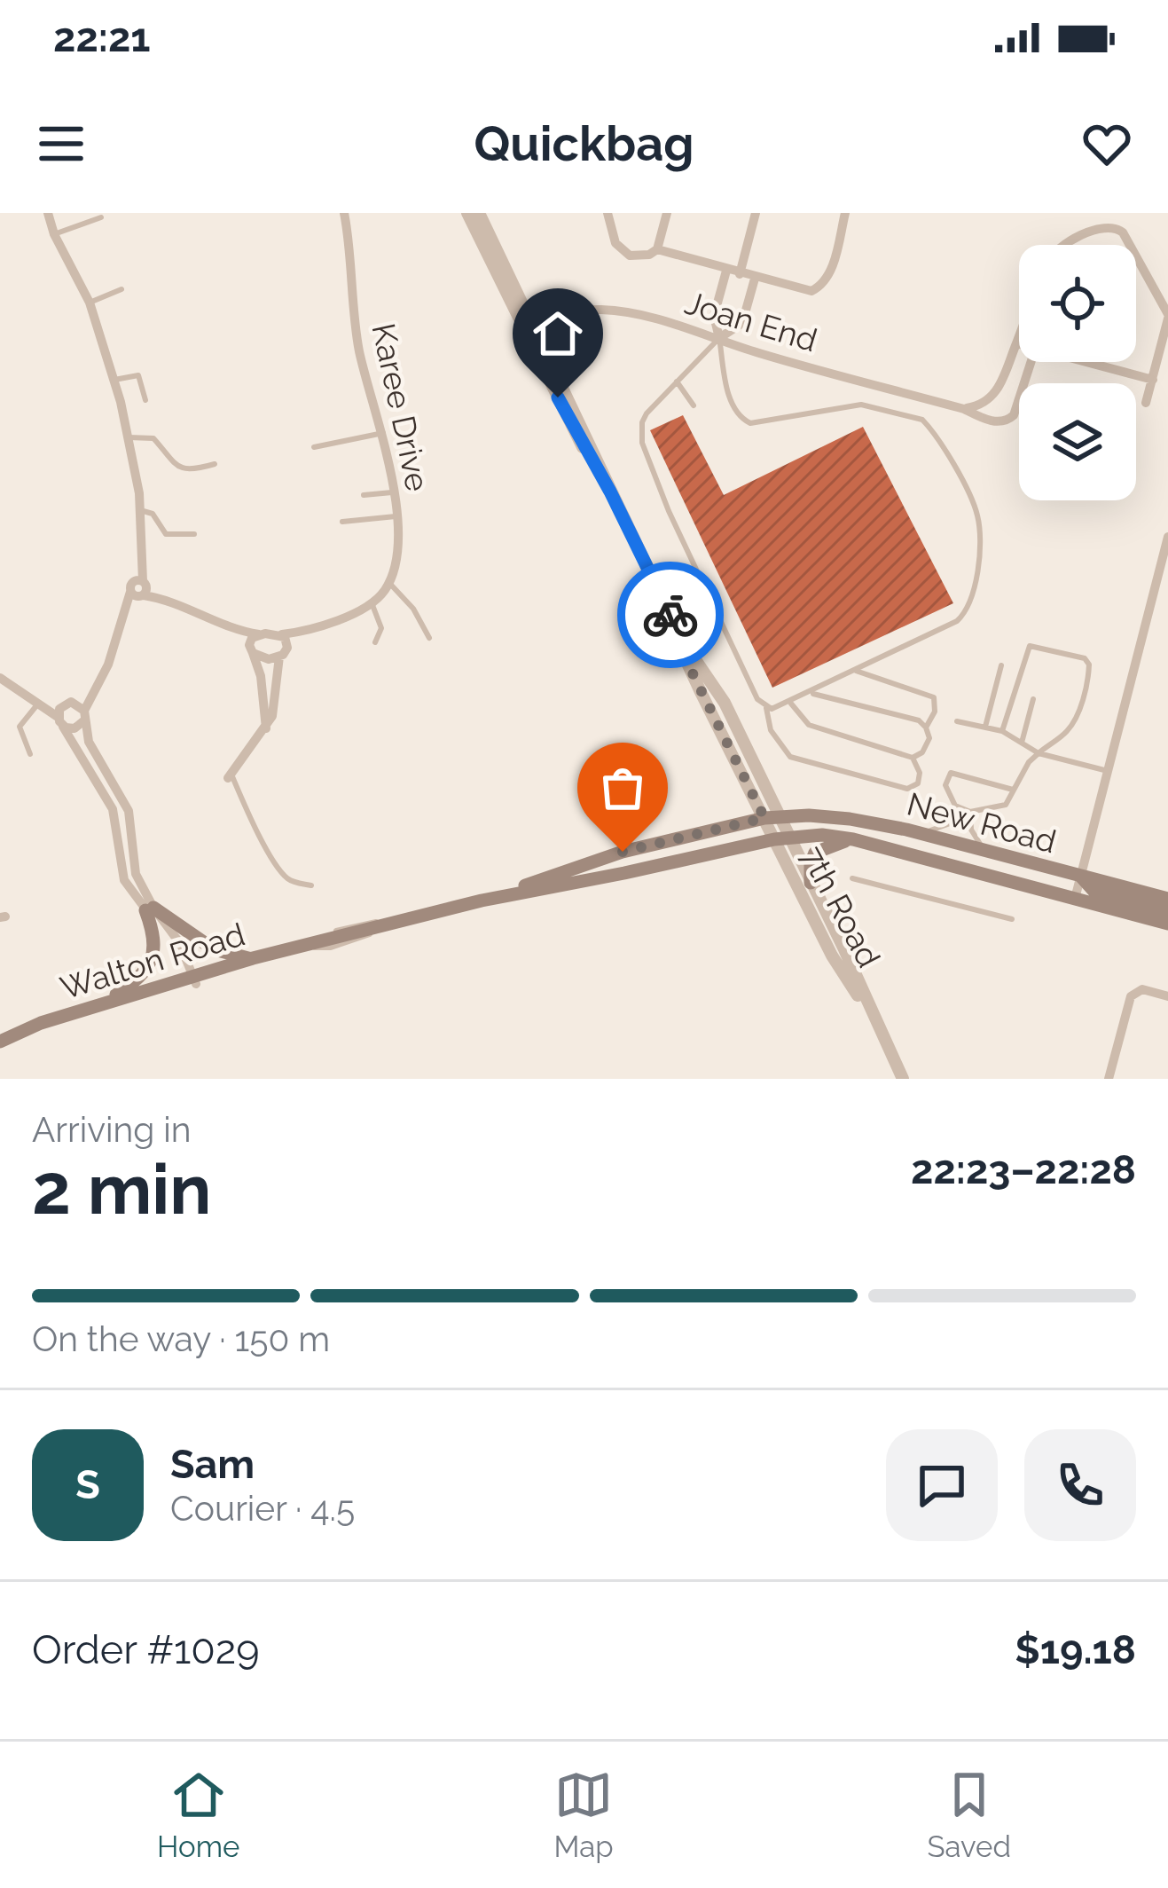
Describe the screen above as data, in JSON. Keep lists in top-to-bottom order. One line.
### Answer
{"streets":{"main road":["New Road","Walton Road"],"street":["Joan End","Karee Drive","7th Road"]},"crossings":[["Joan End","7th Road"],["New Road","7th Road"],["New Road","Walton Road"],["7th Road","Walton Road"]],"page":{"status":"22:21","header":"Quickbag","heading":["2 min","Arriving in","22:23–22:28"],"panel":["Sam","Courier · 4.5","Order #1029","$19.18"],"bar":"On the way · 150 m","round":"S","tabs":["Home","Map","Saved"]}}
